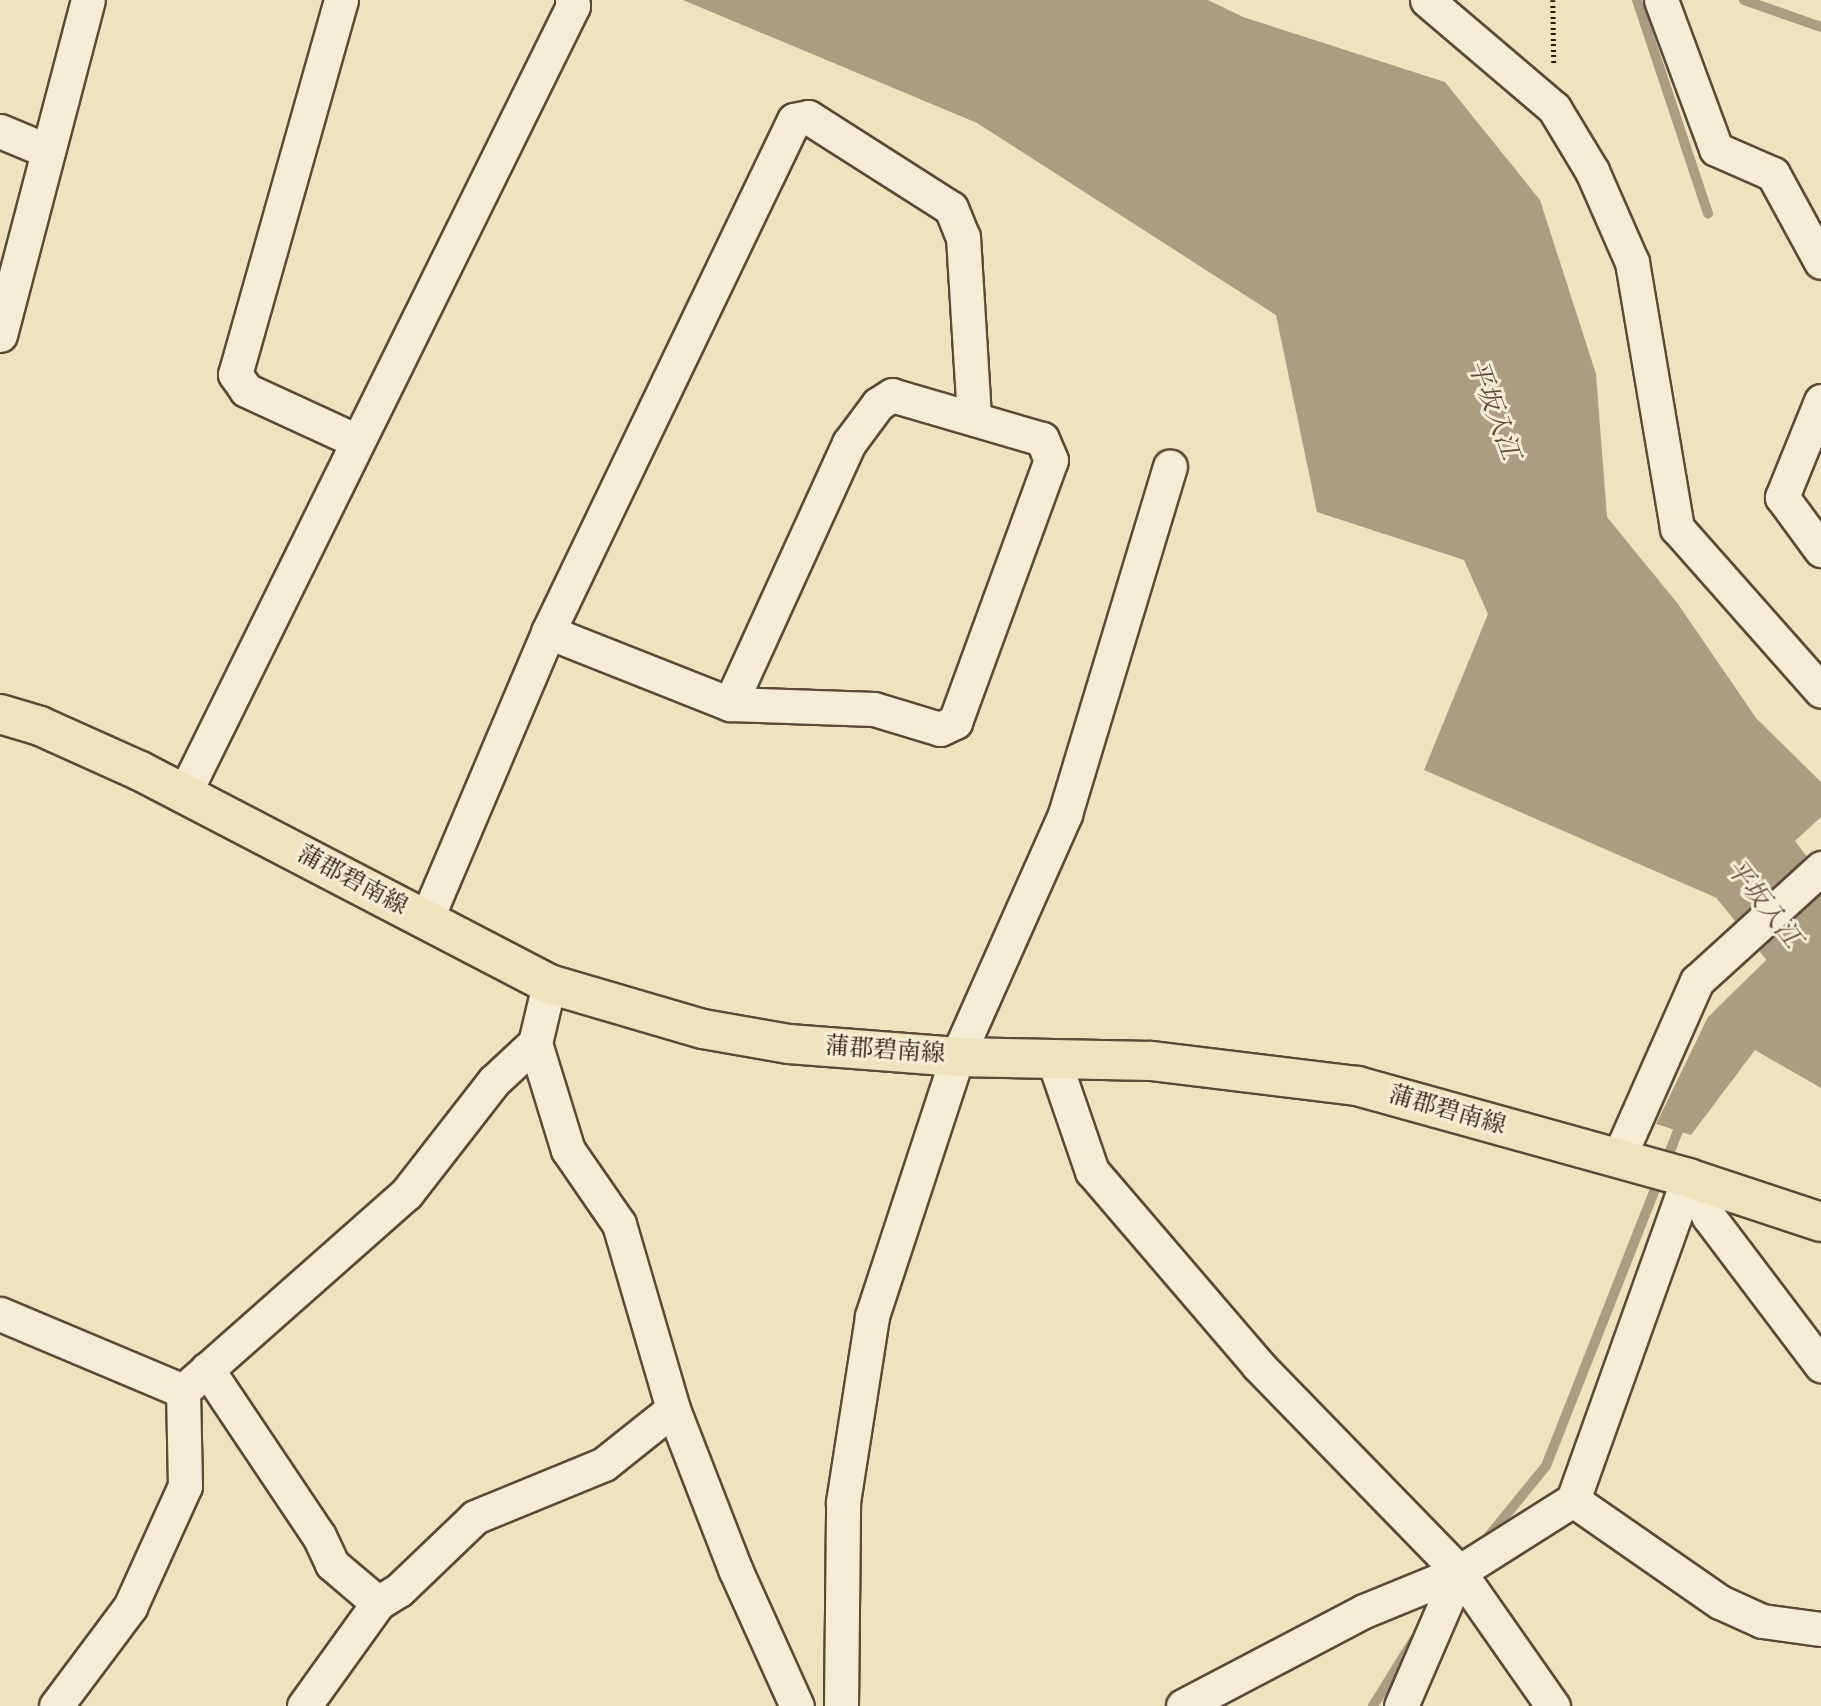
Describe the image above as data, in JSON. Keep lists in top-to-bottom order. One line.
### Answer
{"streets":{"main road":["蒲郡碧南線"]},"water":["平坂入江"]}
